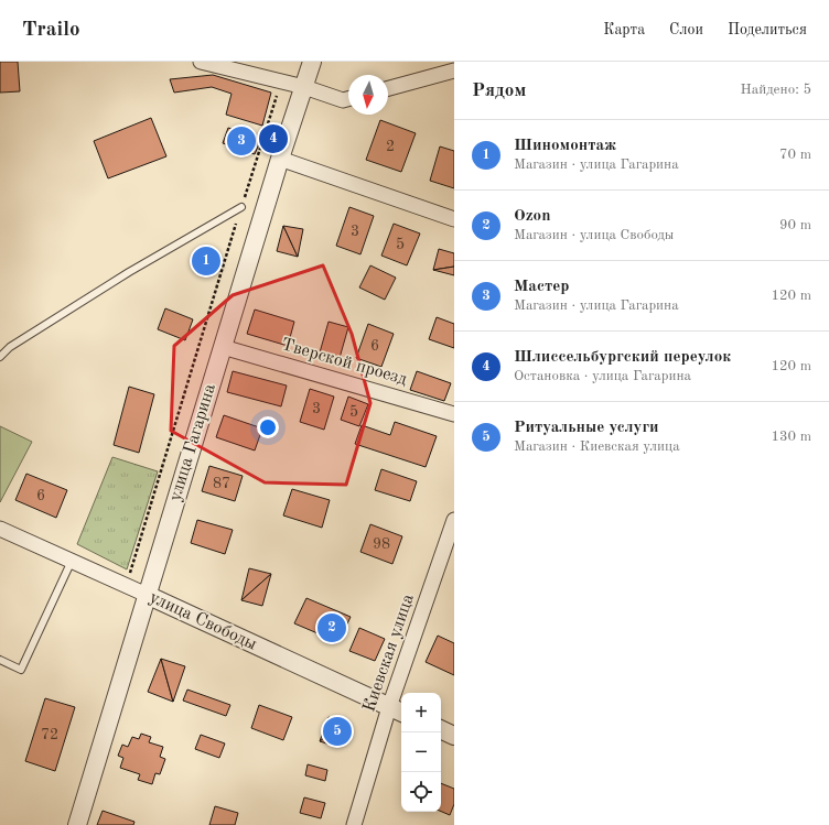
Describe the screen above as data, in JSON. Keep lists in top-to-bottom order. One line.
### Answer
{"streets":{"street":["Тверской проезд","улица Гагарина","улица Свободы","Киевская улица"]},"crossings":[["Тверской проезд","улица Гагарина"],["улица Гагарина","улица Свободы"],["улица Свободы","Киевская улица"]],"house_numbers":["2","3","5","6","3","5","87","6","98","72"],"north":"bottom","page":{"header":"Trailo","nav":["Карта","Слои","Поделиться"],"heading":["Рядом","Найдено: 5"],"list":[{"mark":"1","name":"Шиномонтаж","note":"Магазин · улица Гагарина","value":"70 m"},{"mark":"2","name":"Ozon","note":"Магазин · улица Свободы","value":"90 m"},{"mark":"3","name":"Мастер","note":"Магазин · улица Гагарина","value":"120 m"},{"mark":"4","name":"Шлиссельбургский переулок","note":"Остановка · улица Гагарина","value":"120 m"},{"mark":"5","name":"Ритуальные услуги","note":"Магазин · Киевская улица","value":"130 m"}],"pins":["4","3","1","2","5"],"map_buttons":["+","−"]}}
